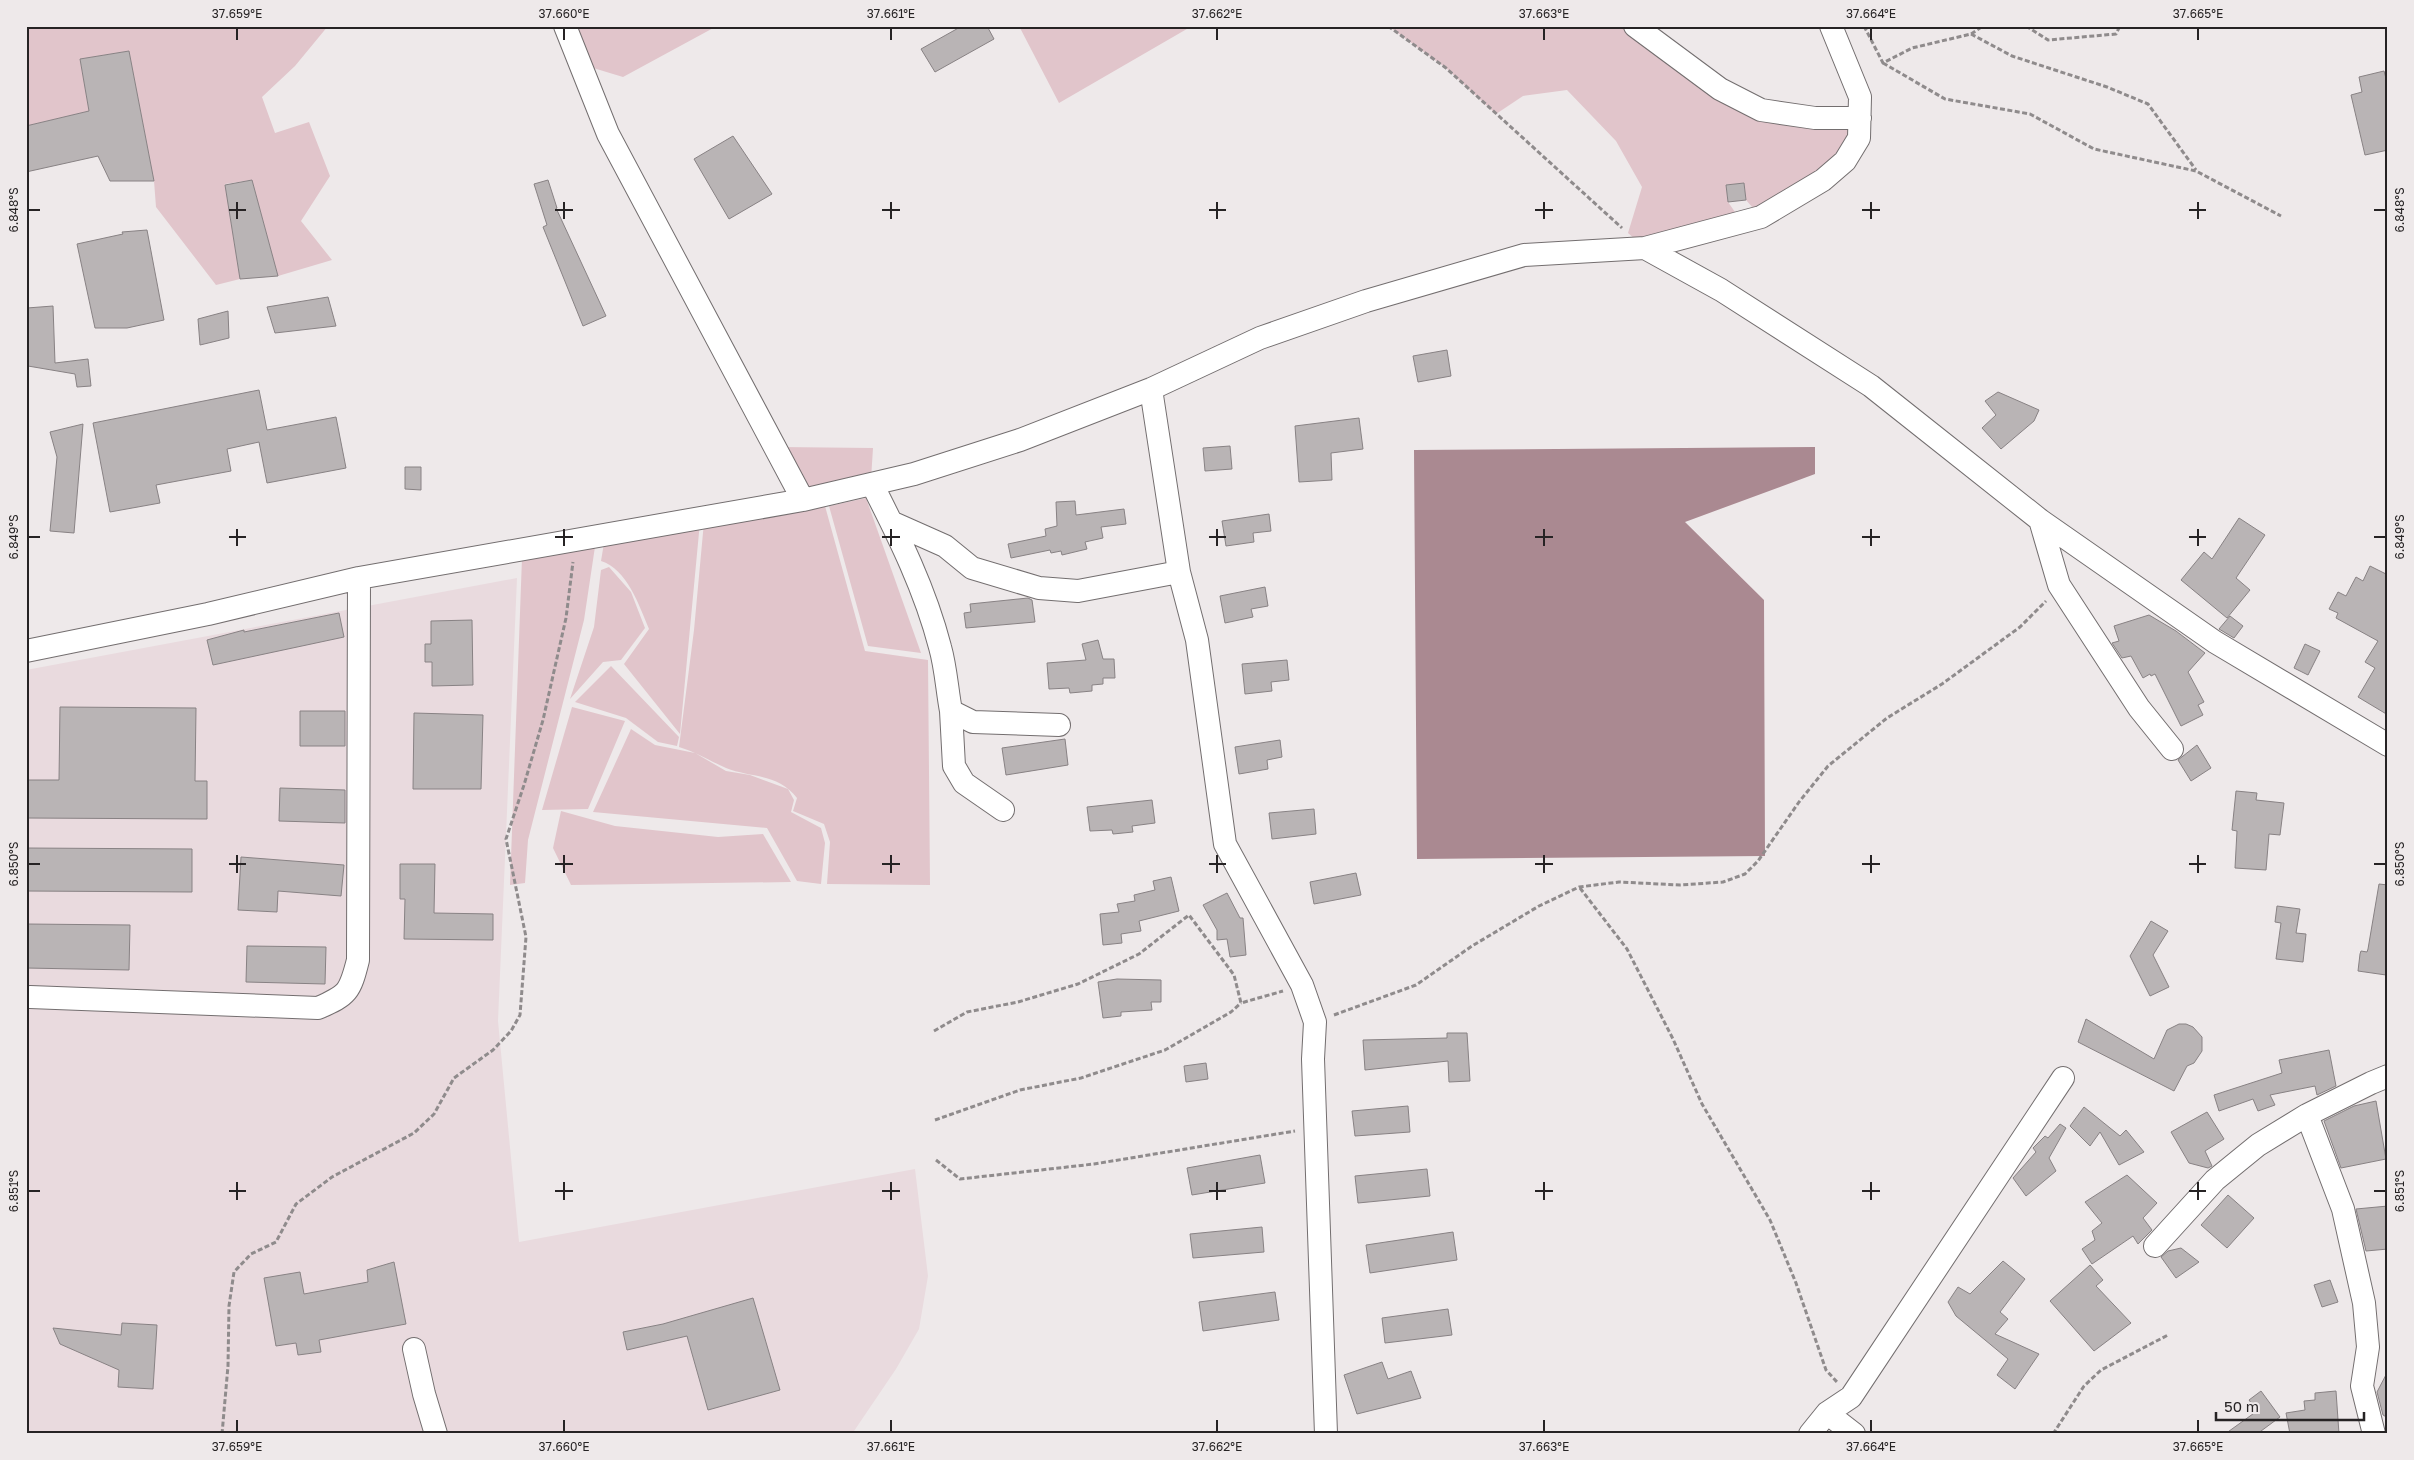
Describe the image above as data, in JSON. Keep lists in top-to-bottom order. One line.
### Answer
{"scale_bar":"50 m","coordinates":["37.659°E","37.660°E","37.661°E","37.662°E","37.663°E","37.664°E","37.665°E","6.848°S","6.849°S","6.850°S","6.851°S"]}
